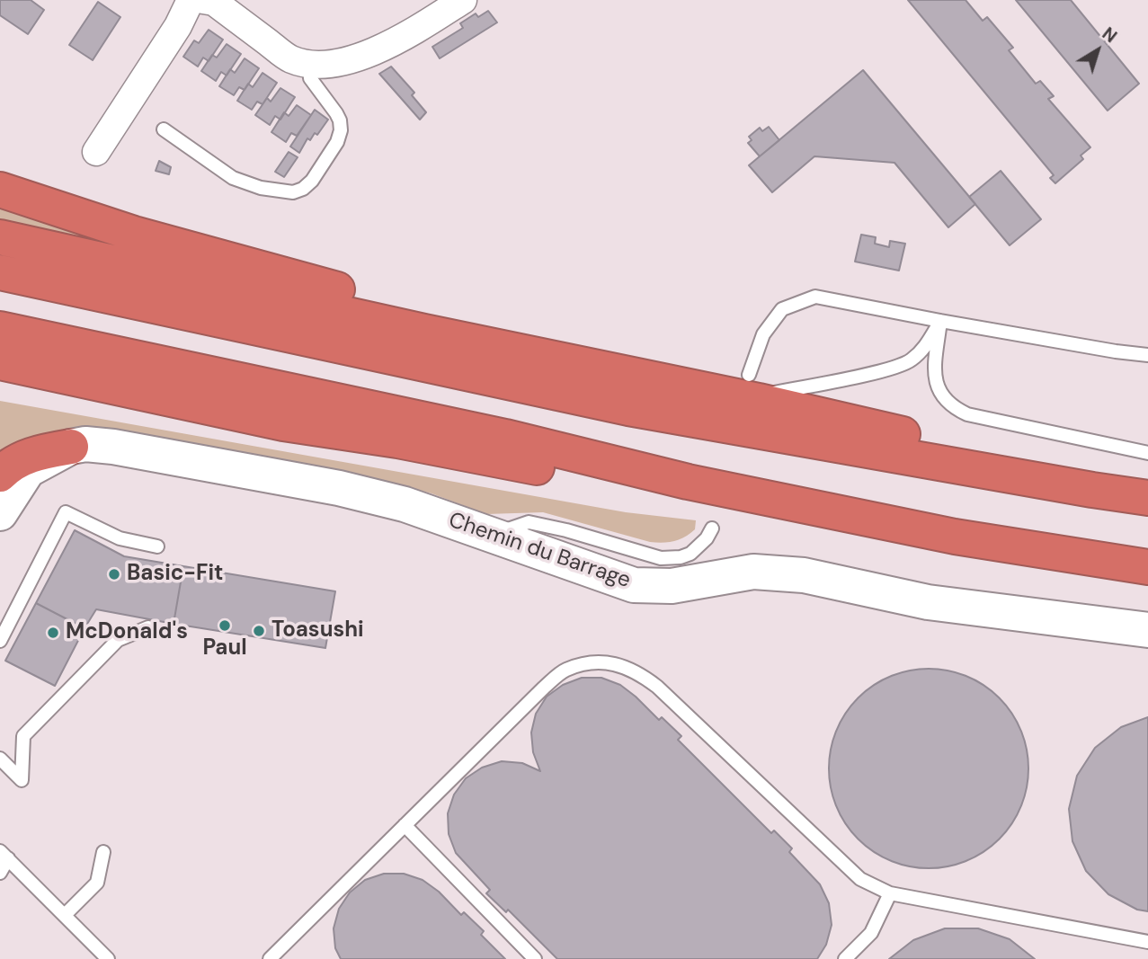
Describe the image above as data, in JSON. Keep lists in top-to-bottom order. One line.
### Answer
{"streets":{"main road":["Chemin du Barrage"]},"places":["Basic-Fit","Paul","Toasushi","McDonald's"],"north":"top right"}
